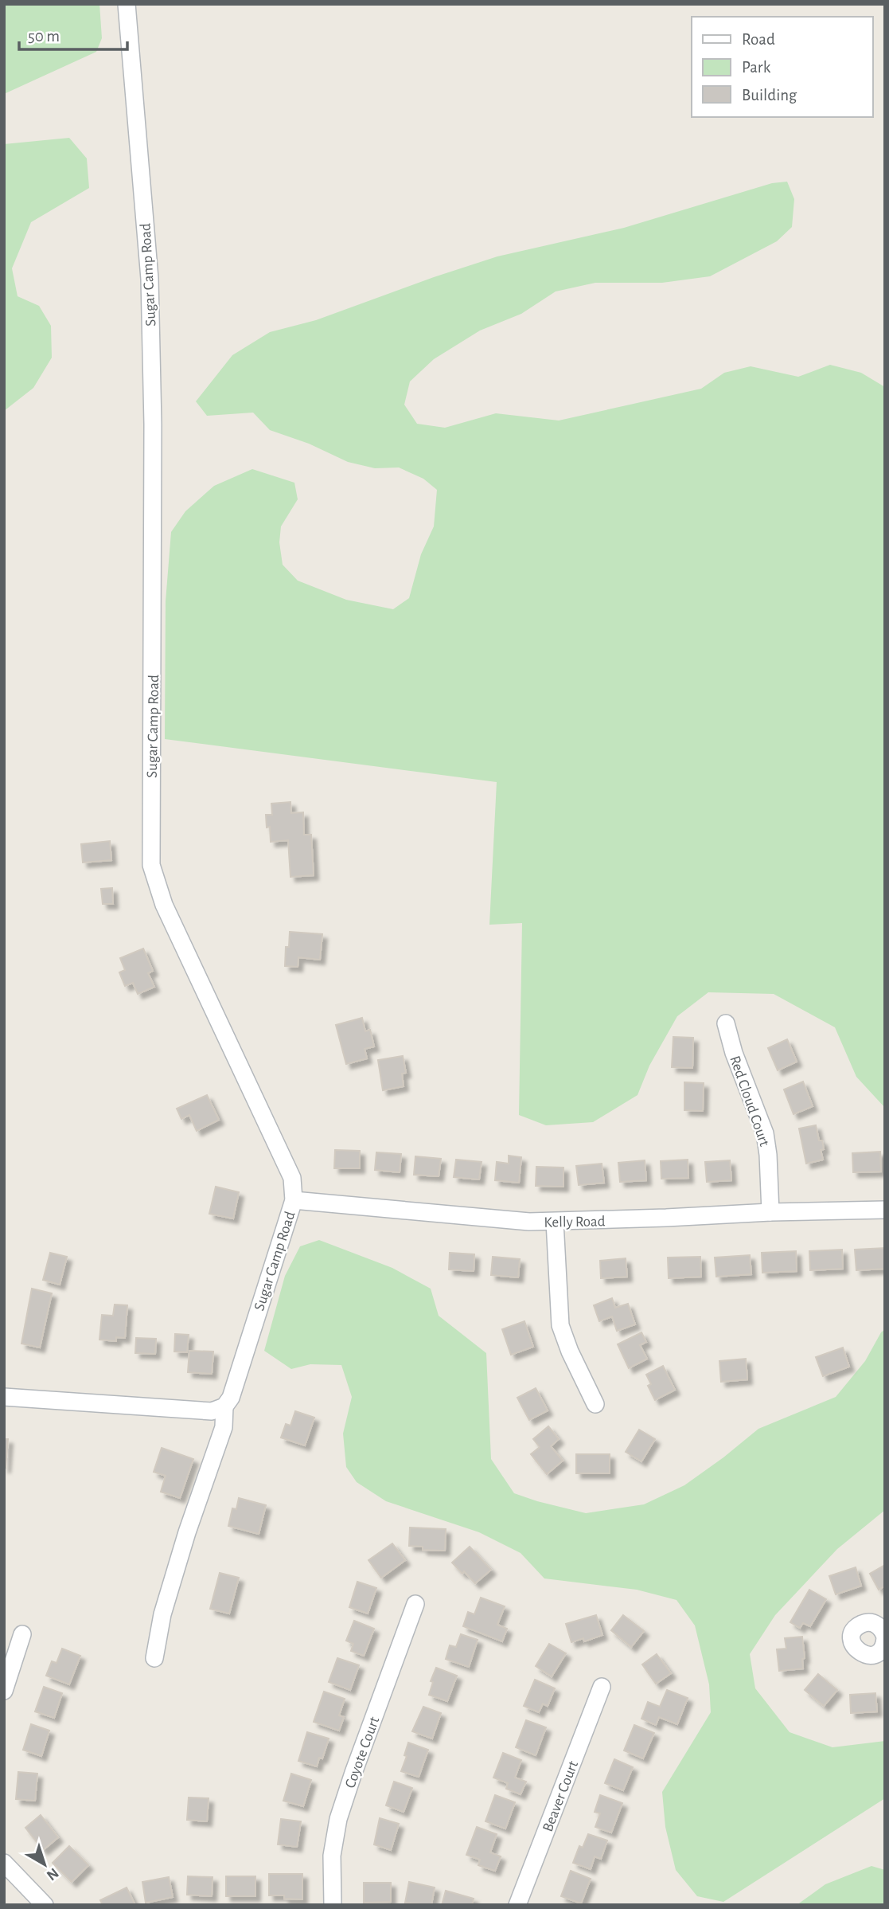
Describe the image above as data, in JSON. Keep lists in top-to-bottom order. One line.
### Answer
{"streets":{"street":["Sugar Camp Road","Red Cloud Court","Kelly Road","Coyote Court","Beaver Court"]},"crossings":[["Sugar Camp Road","Kelly Road"],["Red Cloud Court","Kelly Road"]],"legend":["Road","Park","Building"],"scale_bar":"50 m","north":"bottom right"}
